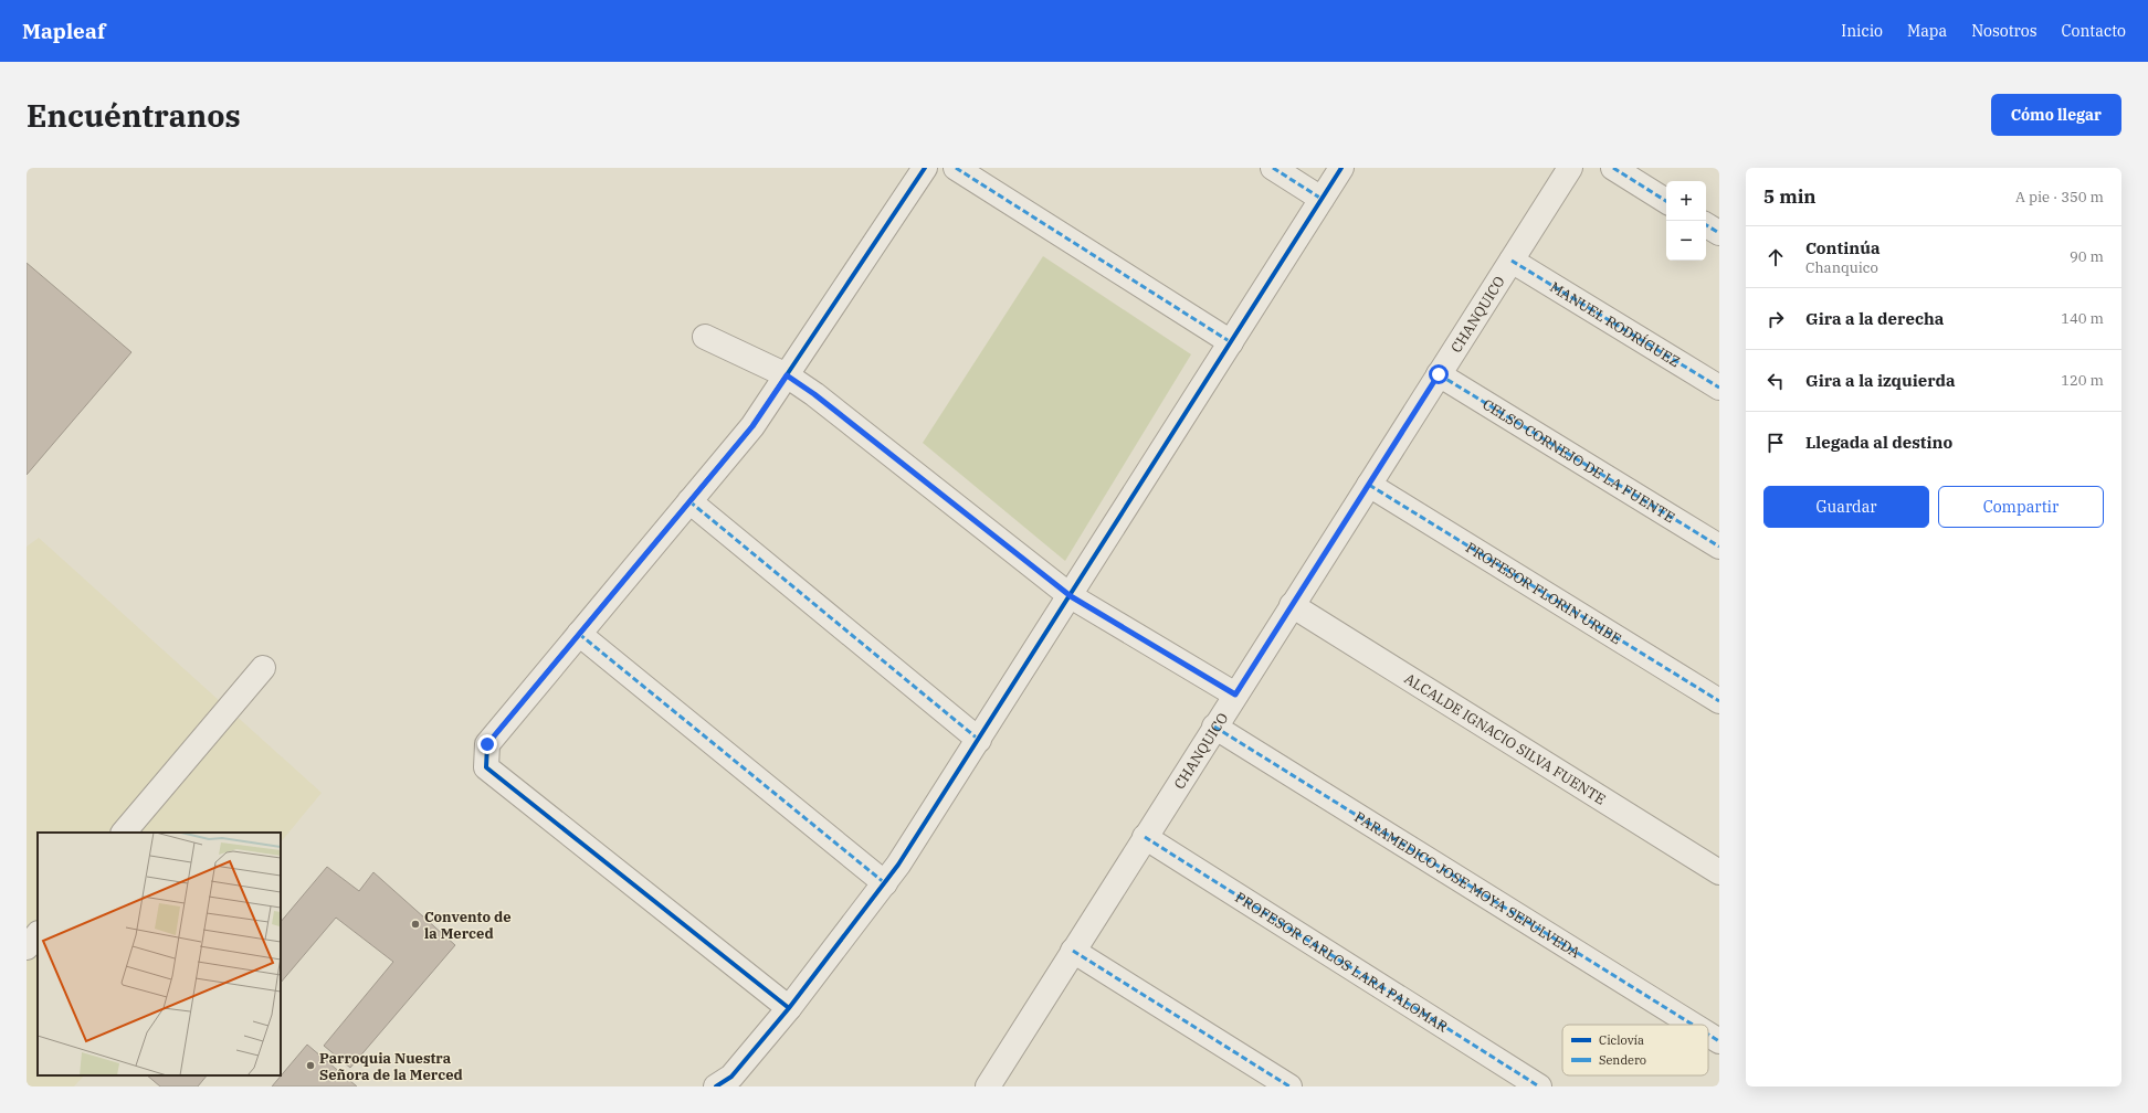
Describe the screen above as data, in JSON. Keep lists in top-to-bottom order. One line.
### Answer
{"streets":{"street":["CHANQUICO","MANUEL RODRÍGUEZ","CELSO CORNEJO DE LA FUENTE","PROFESOR FLORIN URIBE","ALCALDE IGNACIO SILVA FUENTE","PARAMEDICO JOSE MOYA SEPULVEDA","PROFESOR CARLOS LARA PALOMAR"]},"crossings":[["CHANQUICO","MANUEL RODRÍGUEZ"],["CHANQUICO","CELSO CORNEJO DE LA FUENTE"],["CHANQUICO","PROFESOR FLORIN URIBE"],["CHANQUICO","ALCALDE IGNACIO SILVA FUENTE"],["CHANQUICO","PARAMEDICO JOSE MOYA SEPULVEDA"],["CHANQUICO","PROFESOR CARLOS LARA PALOMAR"]],"places":["Convento de la Merced","Parroquia Nuestra Señora de la Merced"],"legend":["Ciclovía","Sendero"],"page":{"header":"Mapleaf","nav":["Inicio","Mapa","Nosotros","Contacto"],"buttons":["Cómo llegar",["Guardar","Compartir"]],"title":"Encuéntranos","heading":["5 min","A pie · 350 m"],"map_buttons":["+","−"],"list":[["Continúa","Chanquico","90 m"],["Gira a la derecha","140 m"],["Gira a la izquierda","120 m"],"Llegada al destino"]}}
